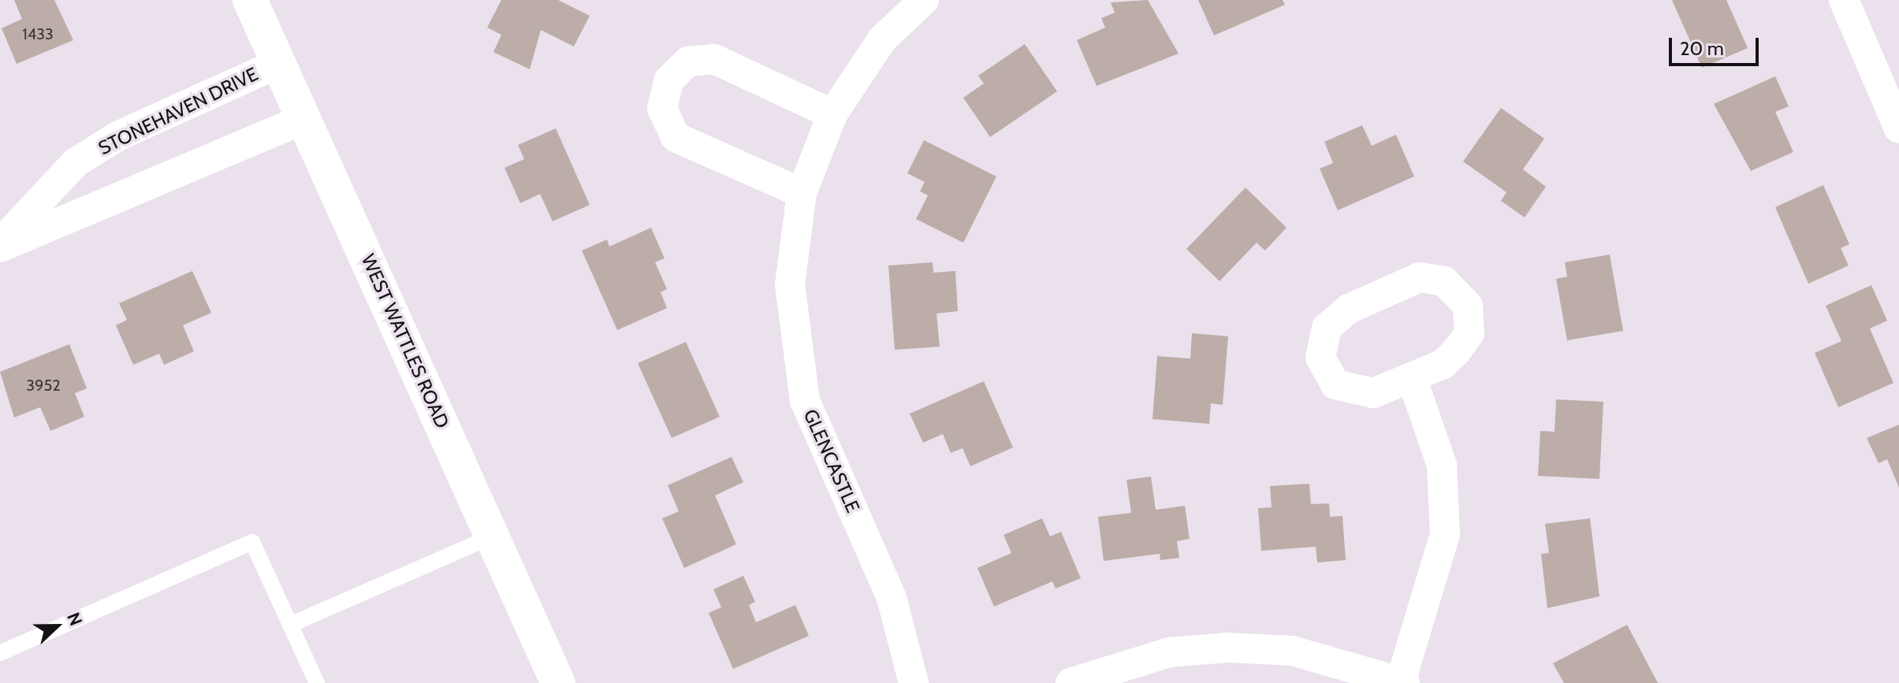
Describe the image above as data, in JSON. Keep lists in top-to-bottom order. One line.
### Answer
{"streets":{"street":["STONEHAVEN DRIVE","WEST WATTLES ROAD","GLENCASTLE"]},"crossings":[["STONEHAVEN DRIVE","WEST WATTLES ROAD"]],"house_numbers":["1433","3952"],"scale_bar":"20 m","north":"right"}
